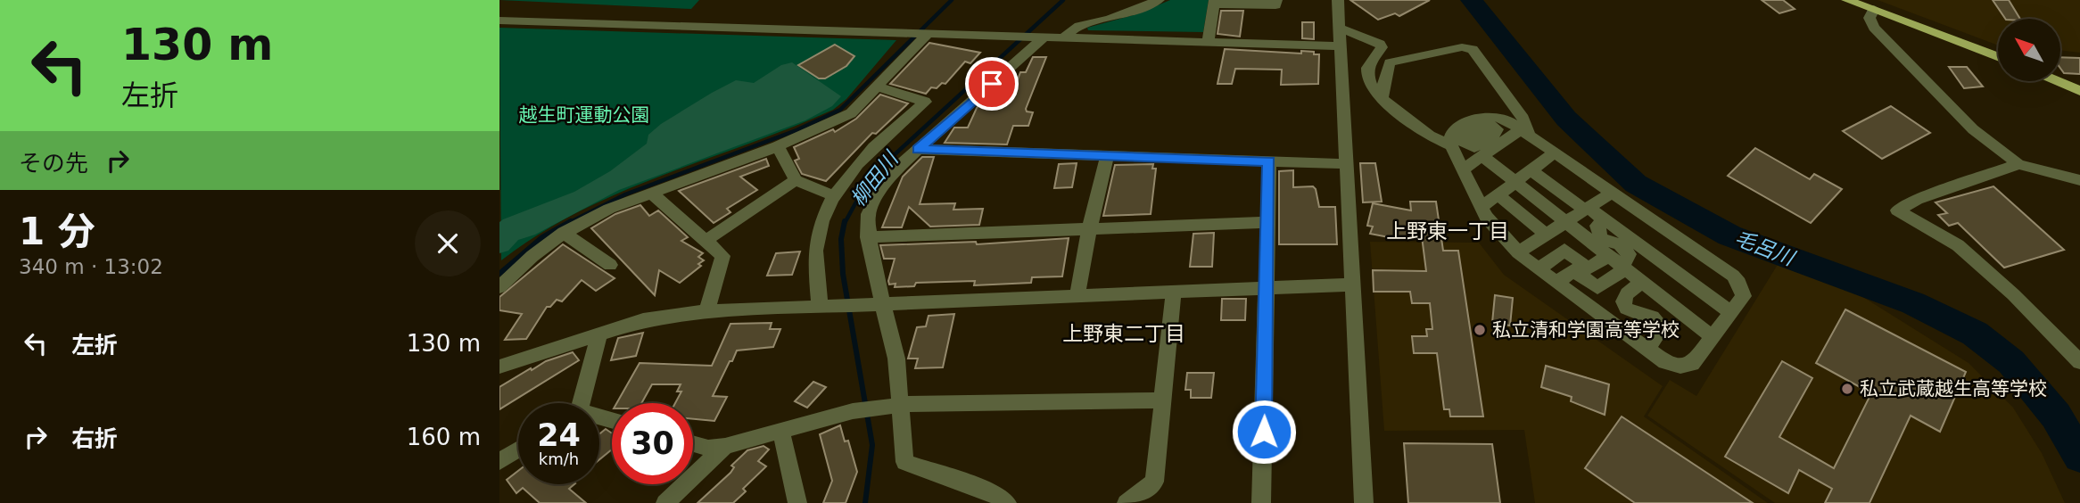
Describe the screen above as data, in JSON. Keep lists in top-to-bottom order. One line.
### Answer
{"districts":["上野東一丁目","上野東二丁目"],"water":["柳田川","毛呂川"],"parks":["越生町運動公園"],"places":["私立清和学園高等学校","私立武蔵越生高等学校"],"north":"top left","page":{"turn":["130 m","左折"],"then":"その先","heading":["1 分","340 m · 13:02"],"list":[{"name":"左折","value":"130 m"},{"name":"右折","value":"160 m"}],"speed":"24 km/h","limit":"30"}}
